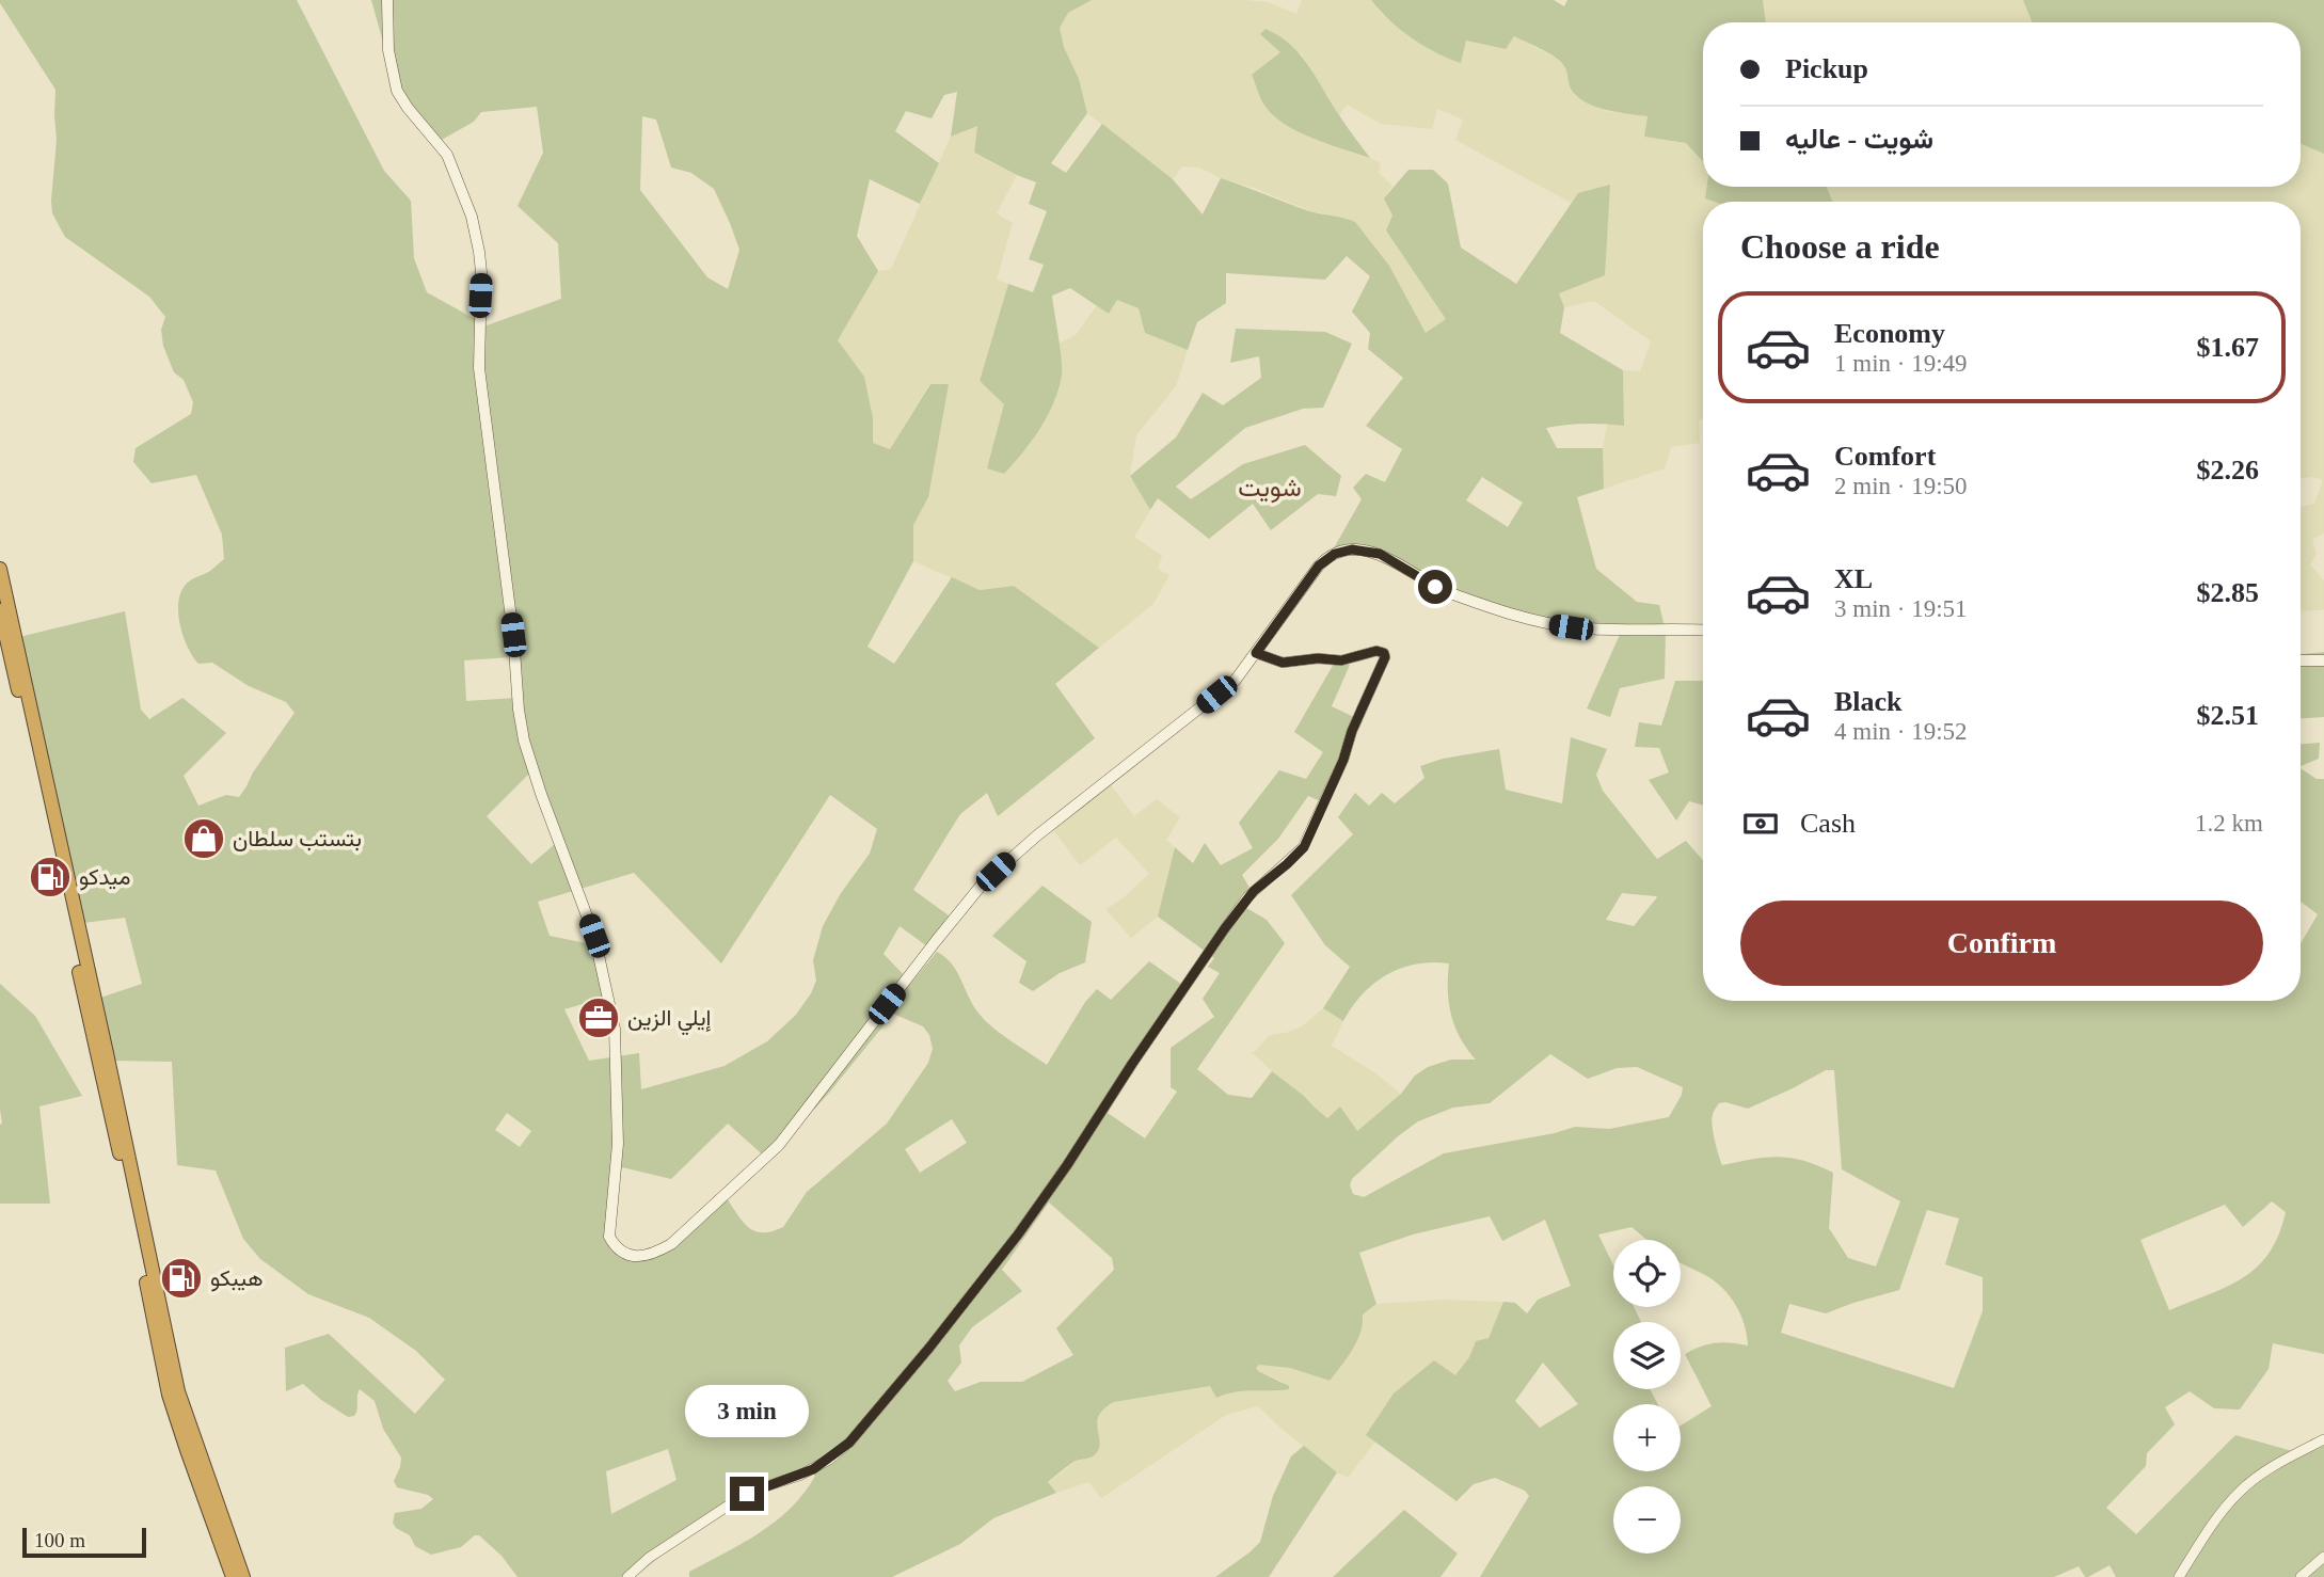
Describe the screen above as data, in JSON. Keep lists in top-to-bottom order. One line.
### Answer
{"districts":["شويت"],"places":{"shop":["بتستب سلطان"],"fuel station":["ميدكو","هيبكو"],"office":["إيلي الزين"]},"scale_bar":"100 m","page":{"banner":["Pickup","شويت - عاليه"],"heading":"Choose a ride","list":[{"name":"Economy","note":"1 min · 19:49","value":"$1.67"},{"name":"Comfort","note":"2 min · 19:50","value":"$2.26"},{"name":"XL","note":"3 min · 19:51","value":"$2.85"},{"name":"Black","note":"4 min · 19:52","value":"$2.51"}],"pay":["Cash","1.2 km"],"buttons":"Confirm","map_buttons":["+","−"],"bubble":"3 min","scale":"100 m"}}
